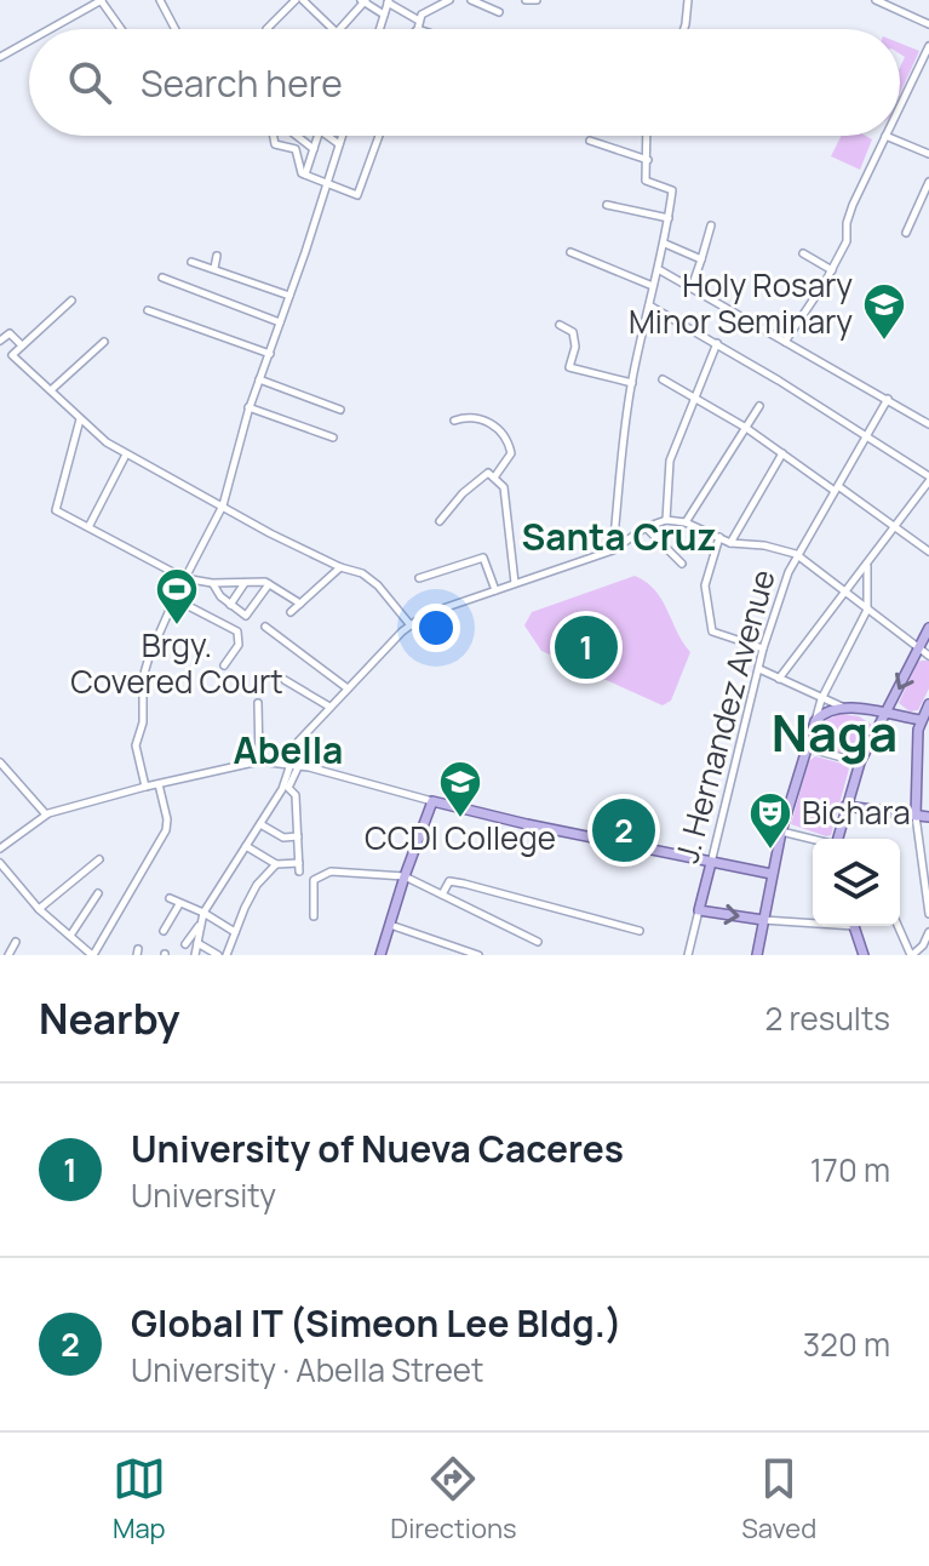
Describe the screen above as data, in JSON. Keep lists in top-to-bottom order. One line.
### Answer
{"streets":{"main road":["J. Hernandez Avenue"]},"districts":["Santa Cruz","Naga","Abella"],"places":{"school or university":["Holy Rosary Minor Seminary","CCDI College"],"sports":["Brgy. Covered Court"],"theatre":["Bichara"]},"page":{"search":"Search here","pins":["1","2"],"heading":["Nearby","2 results"],"list":[{"mark":"1","name":"University of Nueva Caceres","note":"University","value":"170 m"},{"mark":"2","name":"Global IT (Simeon Lee Bldg.)","note":"University · Abella Street","value":"320 m"}],"nav":["Map","Directions","Saved"]}}
